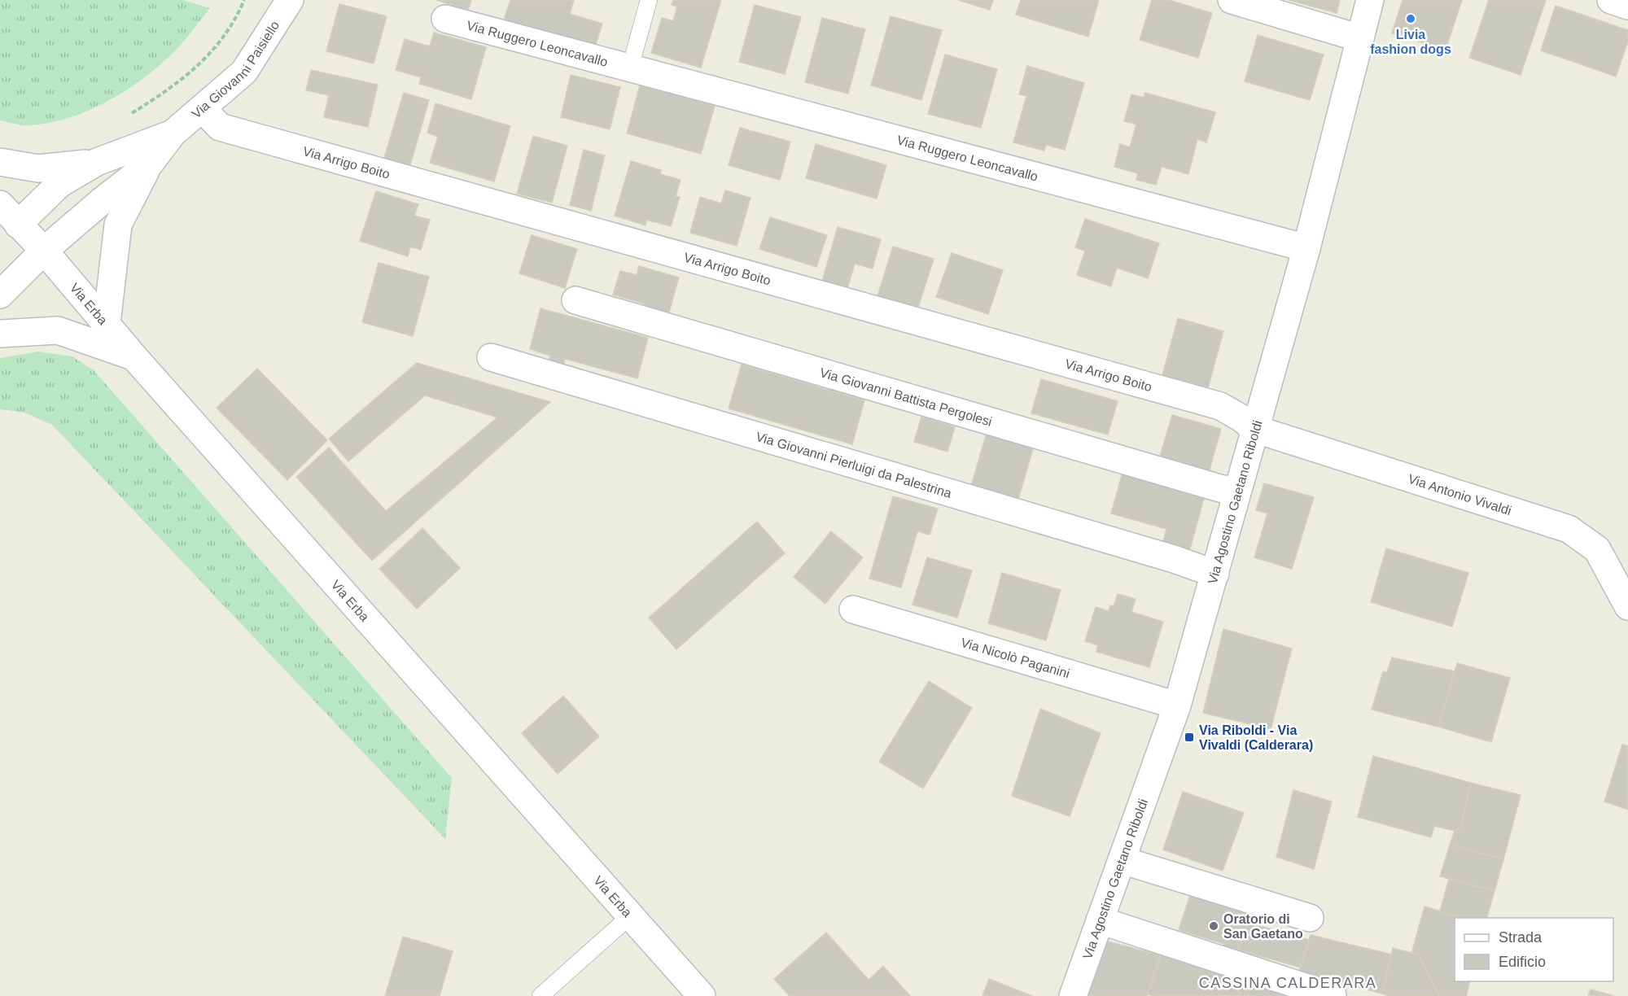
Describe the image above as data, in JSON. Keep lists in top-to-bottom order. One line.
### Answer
{"streets":{"street":["Via Ruggero Leoncavallo","Via Giovanni Paisiello","Via Arrigo Boito","Via Erba","Via Giovanni Battista Pergolesi","Via Giovanni Pierluigi da Palestrina","Via Antonio Vivaldi","Via Agostino Gaetano Riboldi","Via Nicolò Paganini"]},"crossings":[["Via Ruggero Leoncavallo","Via Agostino Gaetano Riboldi"],["Via Giovanni Paisiello","Via Arrigo Boito"],["Via Arrigo Boito","Via Antonio Vivaldi"],["Via Arrigo Boito","Via Agostino Gaetano Riboldi"],["Via Giovanni Battista Pergolesi","Via Agostino Gaetano Riboldi"],["Via Giovanni Pierluigi da Palestrina","Via Agostino Gaetano Riboldi"],["Via Antonio Vivaldi","Via Agostino Gaetano Riboldi"],["Via Agostino Gaetano Riboldi","Via Nicolò Paganini"]],"districts":["CASSINA CALDERARA"],"places":{"other":["Livia fashion dogs","Oratorio di San Gaetano"],"transit":["Via Riboldi - Via Vivaldi (Calderara)"]},"legend":["Strada","Edificio"]}
